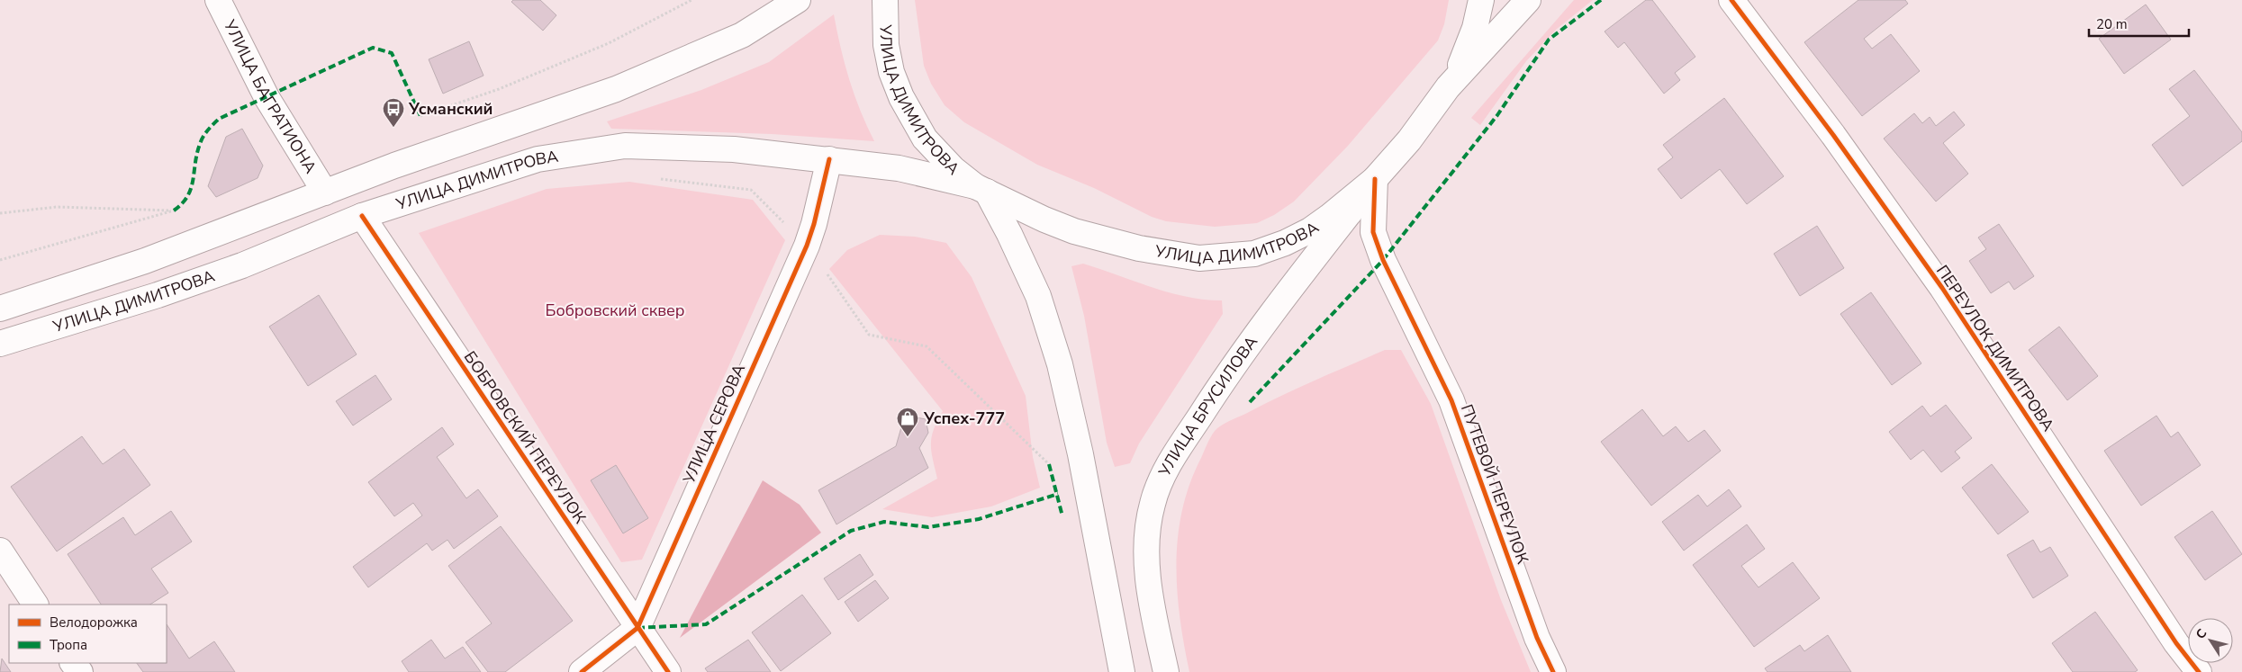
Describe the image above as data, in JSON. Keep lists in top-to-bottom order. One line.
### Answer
{"streets":{"main road":["УЛИЦА БАГРАТИОНА","УЛИЦА ДИМИТРОВА","ПЕРЕУЛОК ДИМИТРОВА","УЛИЦА БРУСИЛОВА","УЛИЦА СЕРОВА","БОБРОВСКИЙ ПЕРЕУЛОК","ПУТЕВОЙ ПЕРЕУЛОК"]},"crossings":[["УЛИЦА ДИМИТРОВА","УЛИЦА БРУСИЛОВА"],["УЛИЦА ДИМИТРОВА","УЛИЦА СЕРОВА"],["УЛИЦА ДИМИТРОВА","БОБРОВСКИЙ ПЕРЕУЛОК"],["УЛИЦА ДИМИТРОВА","ПУТЕВОЙ ПЕРЕУЛОК"],["УЛИЦА БРУСИЛОВА","ПУТЕВОЙ ПЕРЕУЛОК"],["УЛИЦА СЕРОВА","БОБРОВСКИЙ ПЕРЕУЛОК"]],"parks":["Бобровский сквер"],"places":{"bus stop":["Усманский"],"shop":["Успех-777"]},"legend":["Велодорожка","Тропа"],"scale_bar":"20 m","north":"top left"}
